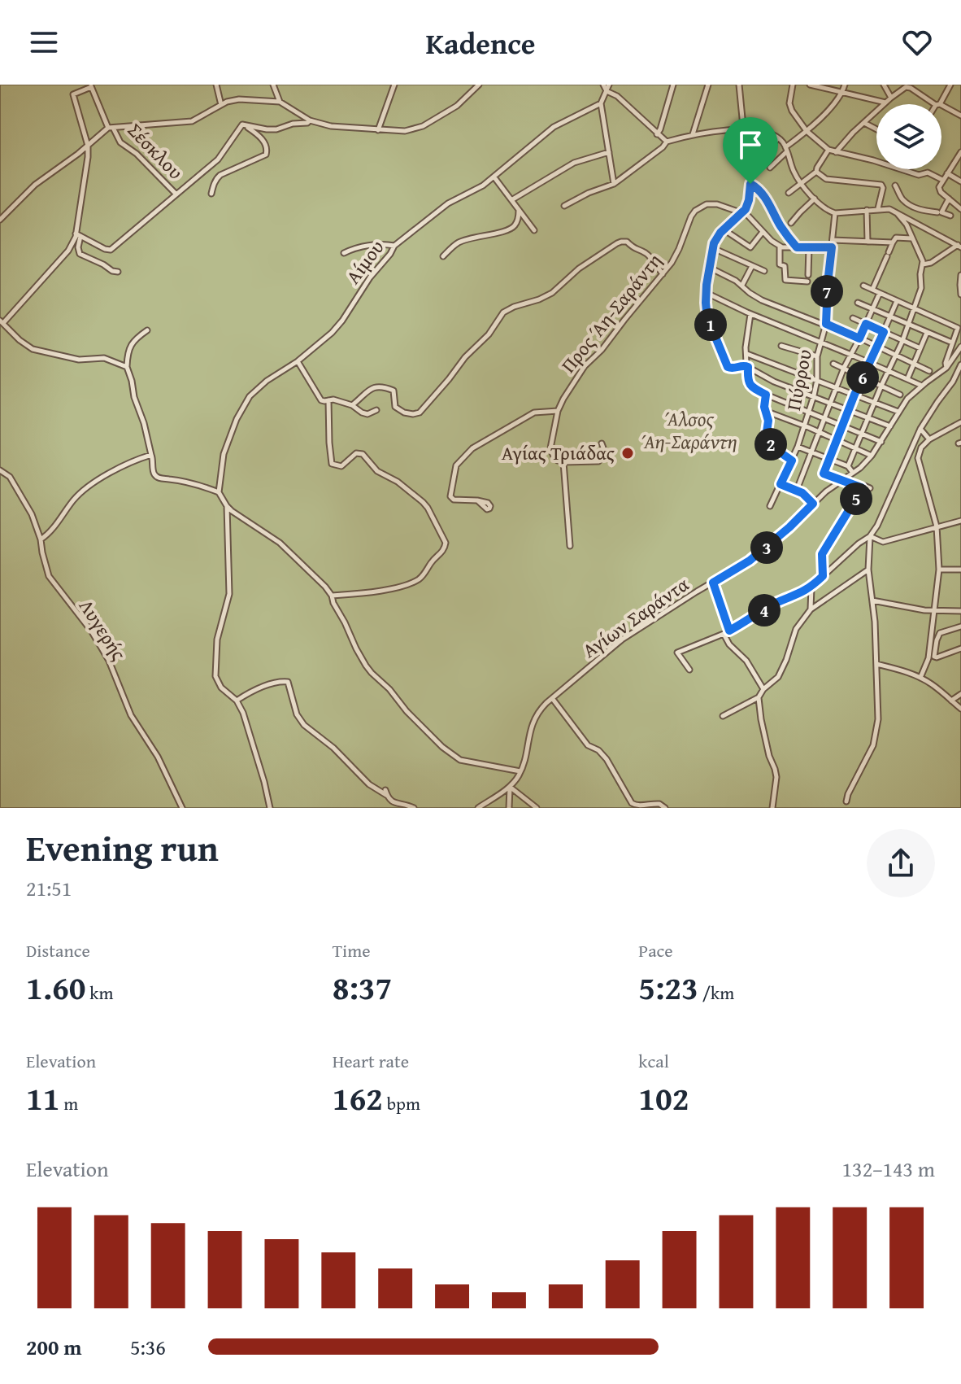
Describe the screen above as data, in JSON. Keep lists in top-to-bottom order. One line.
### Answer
{"streets":{"street":["Σέσκλου","Αίμου","Προς Άη-Σαράντη","Πύρρου","Αγίων Σαράντα","Λυγερής"]},"parks":["Άλσος Άη-Σαράντη"],"places":["Αγίας Τριάδας"],"page":{"header":"Kadence","pins":["7","1","6","2","5","3","4"],"heading":["Evening run","21:51"],"stats":[["Distance","1.60 km"],["Time","8:37"],["Pace","5:23 /km"],["Elevation","11 m"],["Heart rate","162 bpm"],["kcal","102"]],"chart":["Elevation","132–143 m"],"list":[{"name":"200 m","note":"5:36"}]}}
